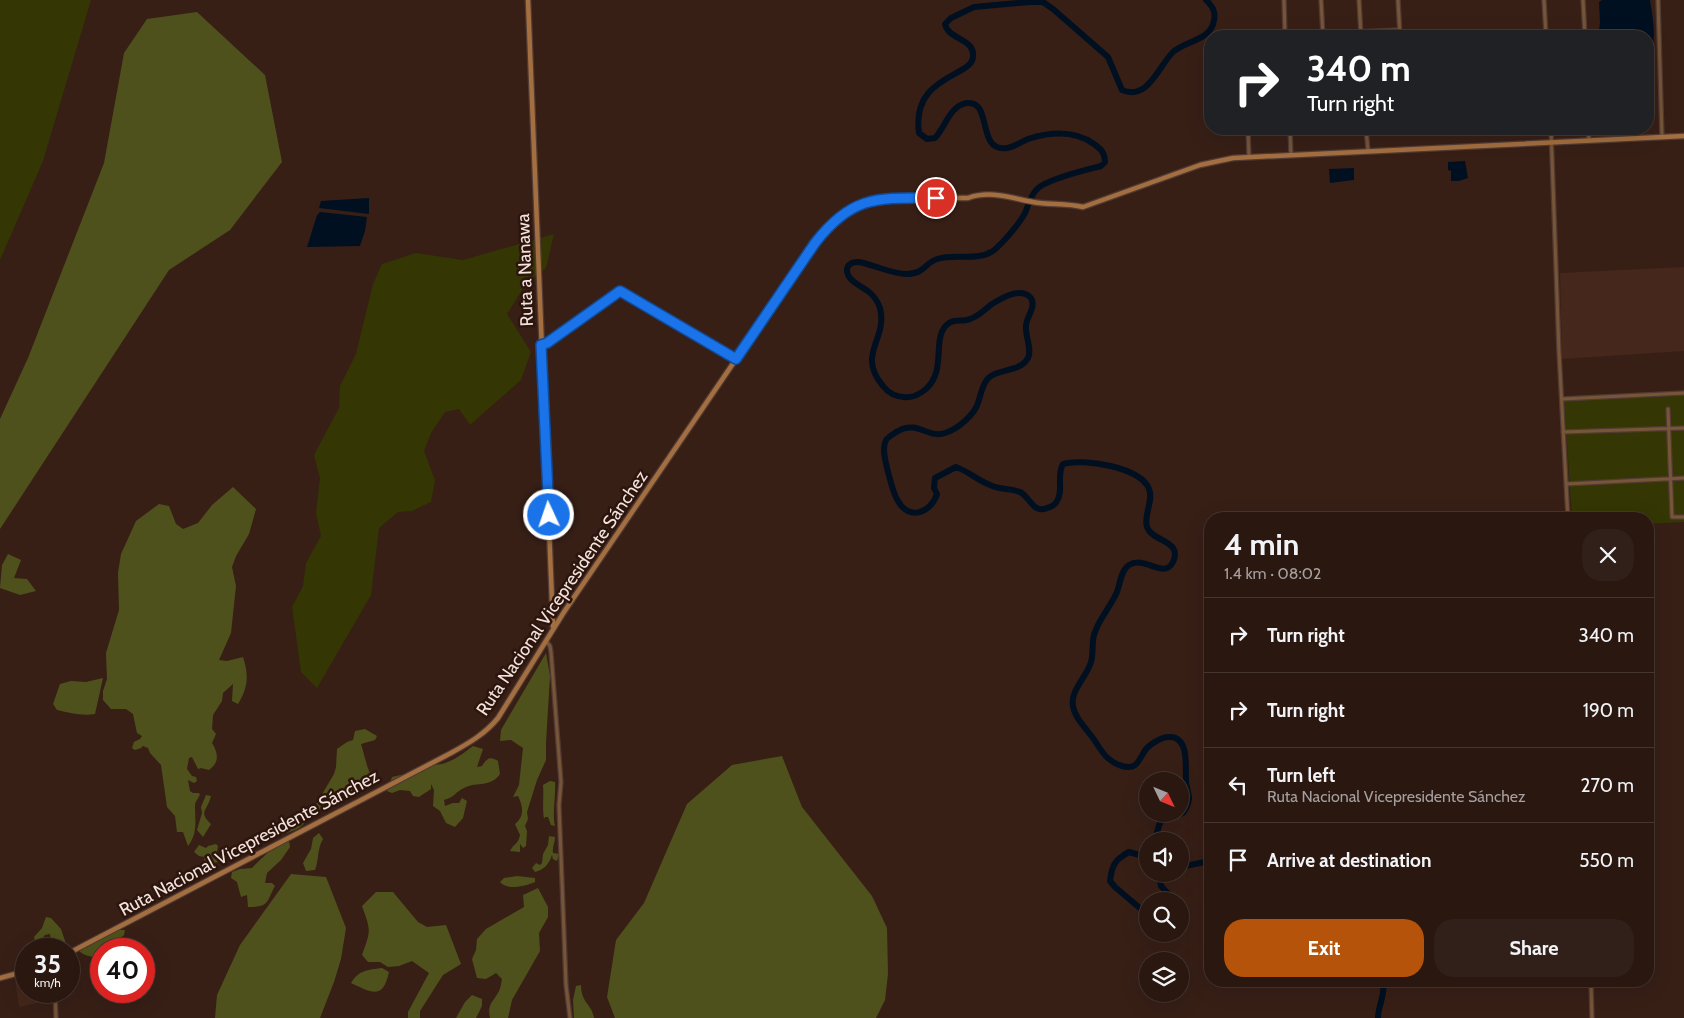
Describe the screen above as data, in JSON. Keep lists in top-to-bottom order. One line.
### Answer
{"streets":{"street":["Ruta a Nanawa","Ruta Nacional Vicepresidente Sánchez"]},"crossings":[["Ruta a Nanawa","Ruta Nacional Vicepresidente Sánchez"]],"north":"bottom right","page":{"turn":["340 m","Turn right"],"heading":["4 min","1.4 km · 08:02"],"list":[{"name":"Turn right","value":"340 m"},{"name":"Turn right","value":"190 m"},{"name":"Turn left","note":"Ruta Nacional Vicepresidente Sánchez","value":"270 m"},{"name":"Arrive at destination","value":"550 m"}],"buttons":["Exit","Share"],"speed":"35 km/h","limit":"40"}}
